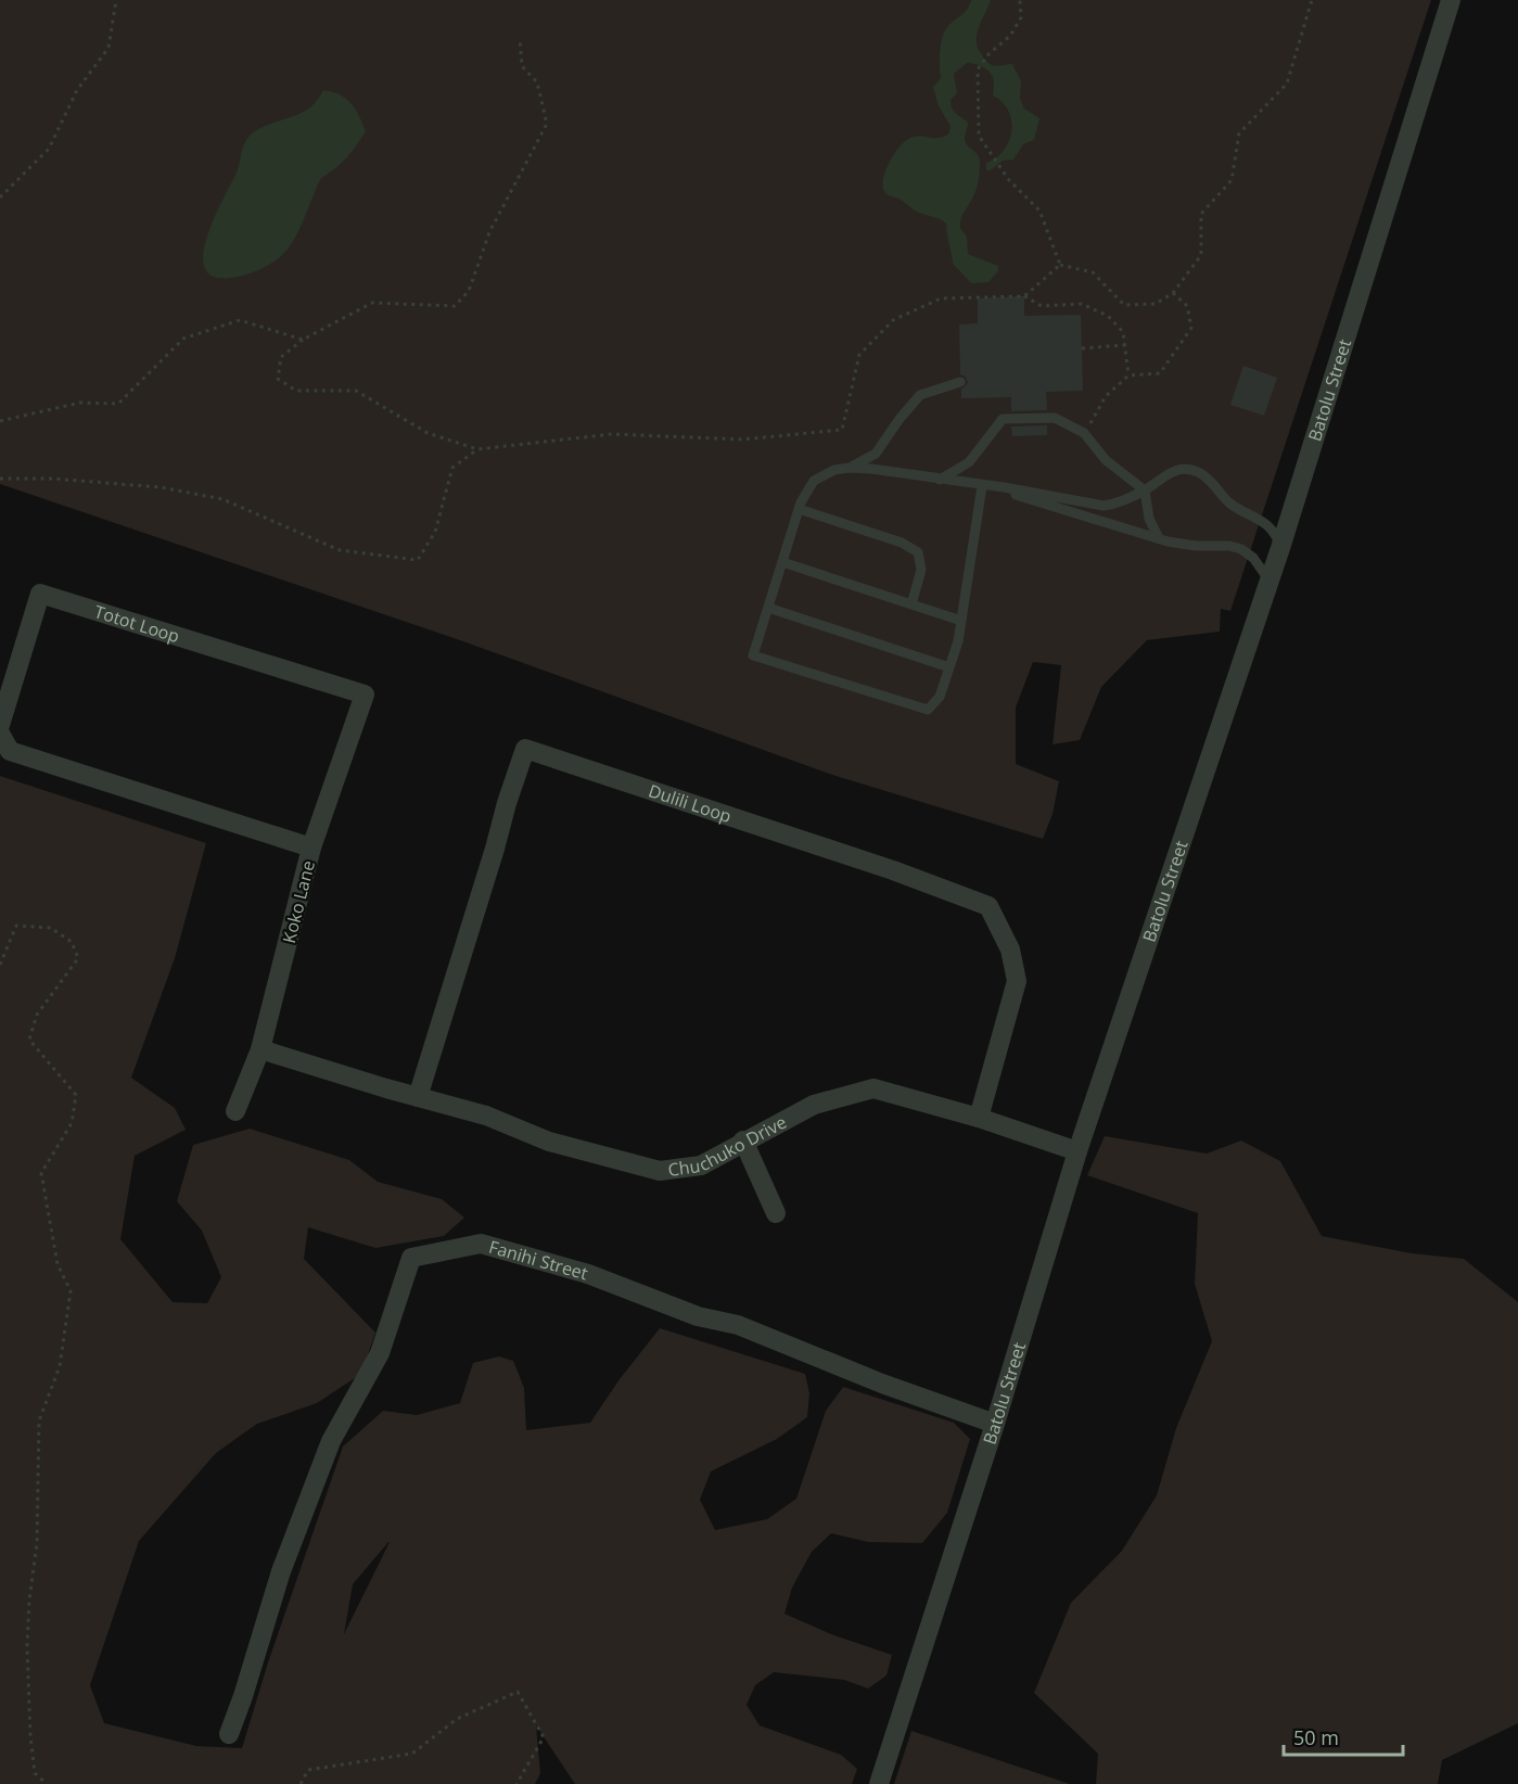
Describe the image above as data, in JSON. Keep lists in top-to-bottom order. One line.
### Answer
{"streets":{"street":["Batolu Street","Totot Loop","Dulili Loop","Koko Lane","Chuchuko Drive","Fanihi Street"]},"crossings":[["Batolu Street","Chuchuko Drive"],["Batolu Street","Fanihi Street"],["Totot Loop","Koko Lane"],["Dulili Loop","Chuchuko Drive"],["Koko Lane","Chuchuko Drive"]],"scale_bar":"50 m"}
